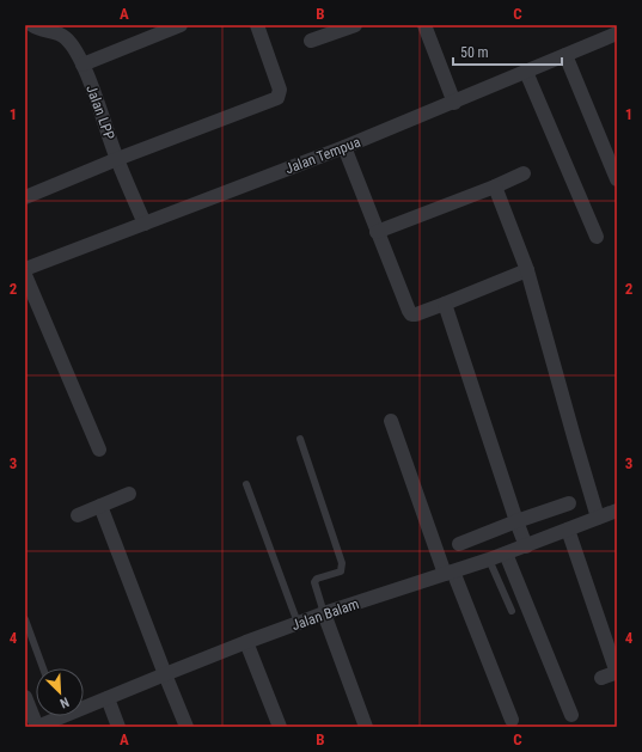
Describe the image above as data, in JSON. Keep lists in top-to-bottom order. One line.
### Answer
{"streets":{"street":["Jalan LPP","Jalan Tempua","Jalan Balam"]},"crossings":[["Jalan LPP","Jalan Tempua"]],"scale_bar":"50 m","north":"bottom right","grid":{"columns":["A","B","C"],"rows":["1","2","3","4"]}}
